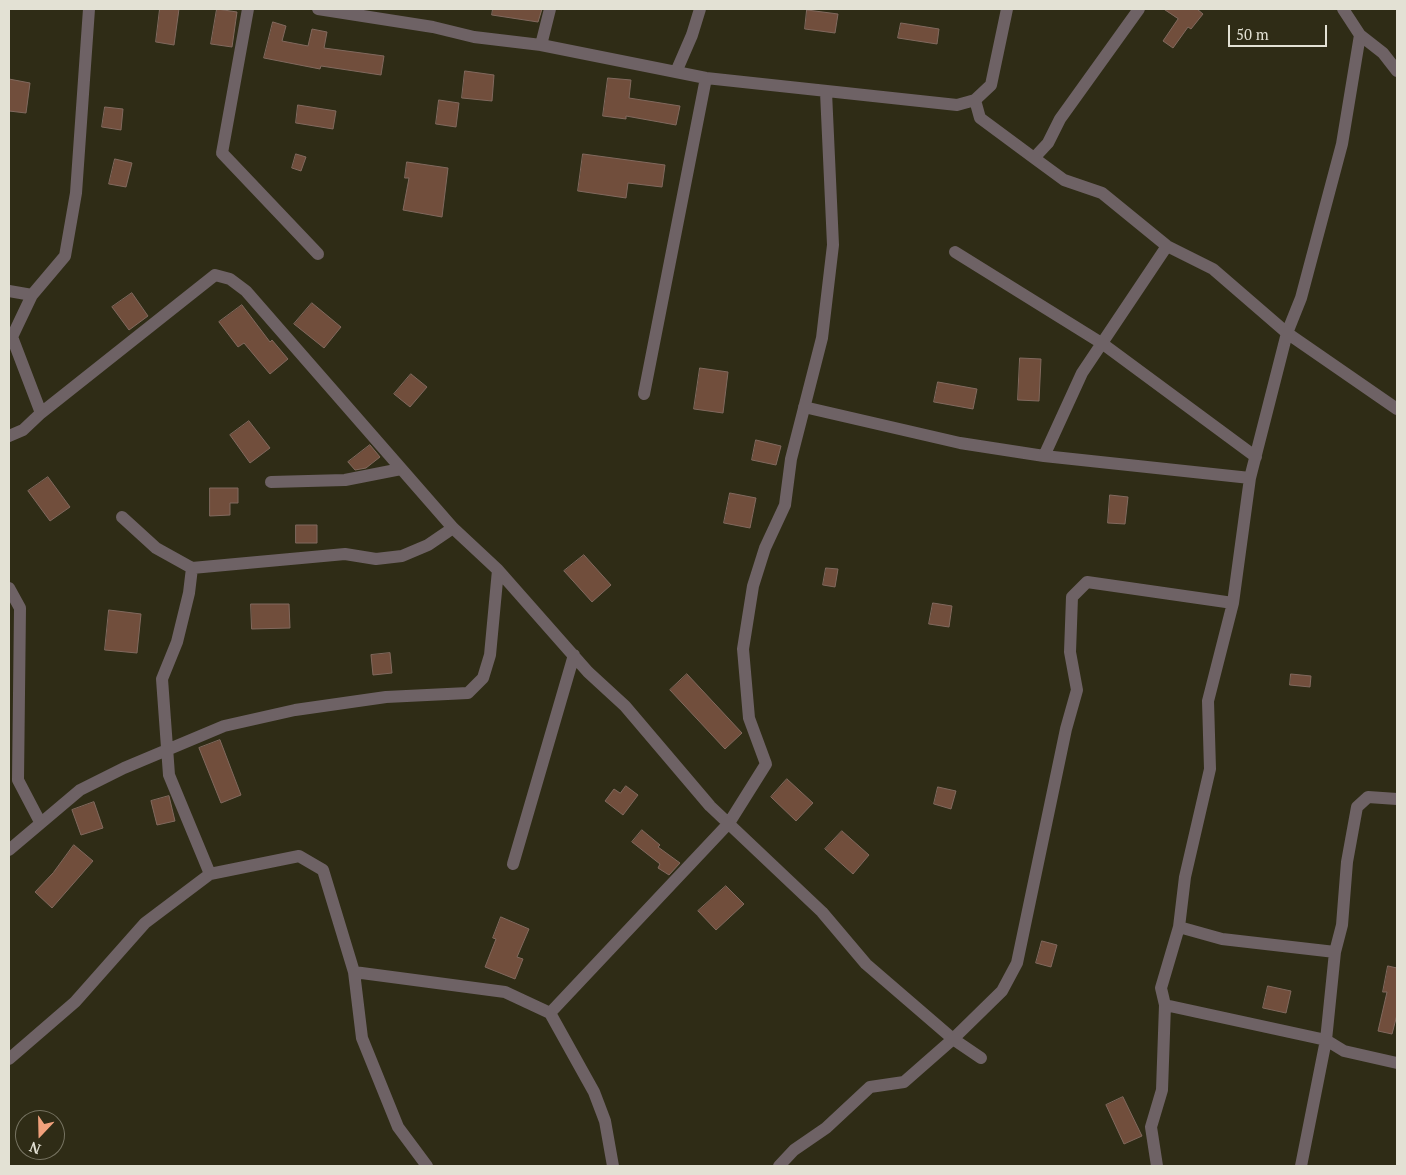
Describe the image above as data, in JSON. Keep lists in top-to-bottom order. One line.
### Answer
{"scale_bar":"50 m","north":"bottom"}
